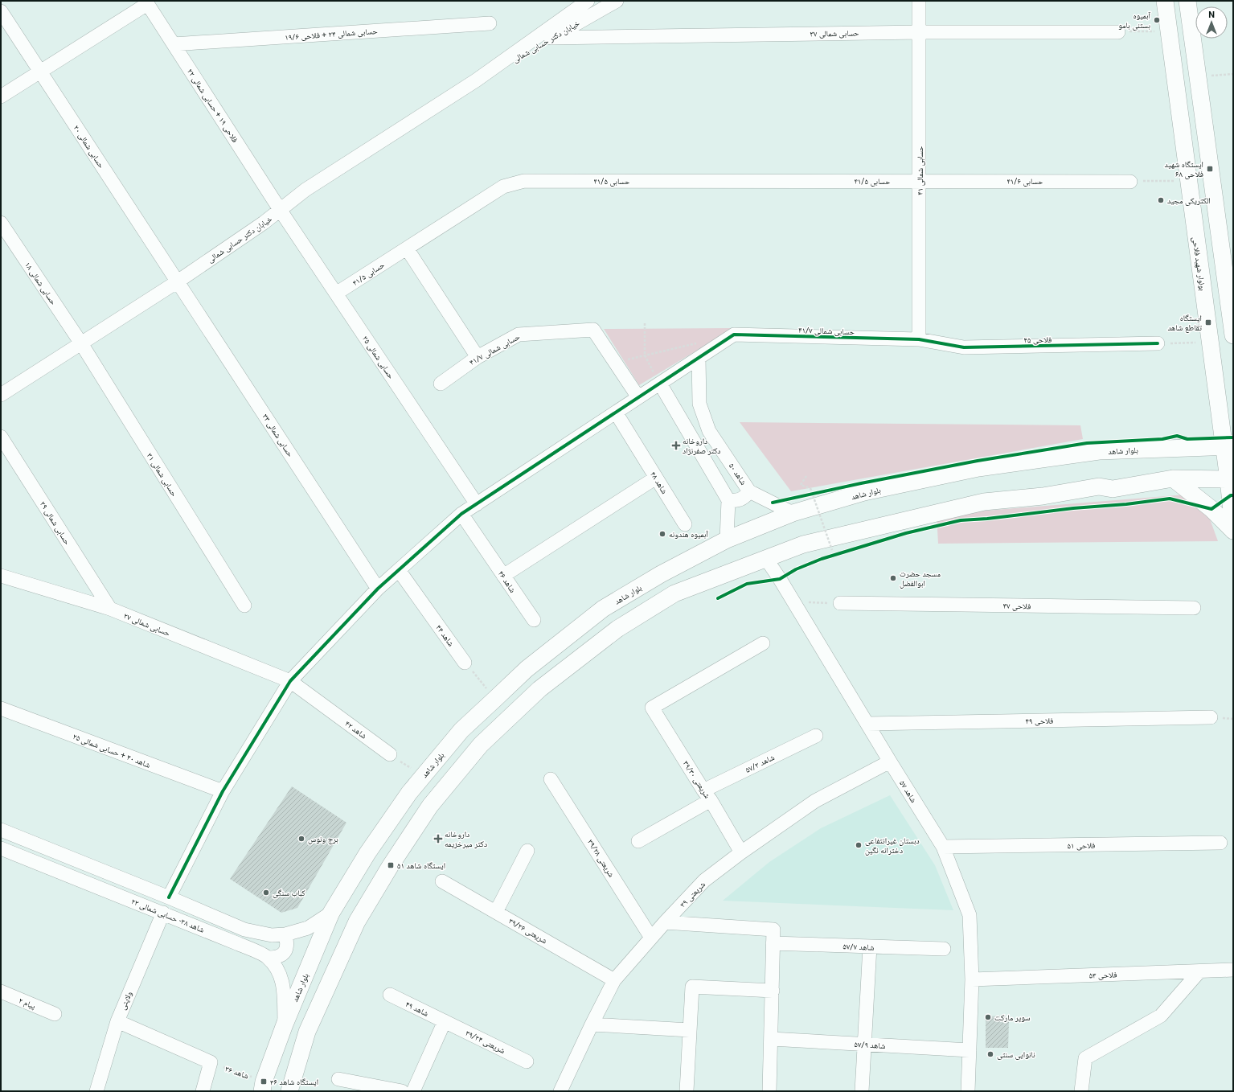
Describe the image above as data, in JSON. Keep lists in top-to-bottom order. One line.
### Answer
{"streets":{"main road":["بولوار شهید فلاحی","بلوار شاهد"],"street":["حسابی شمالی ۳۷","حسابی شمالی ۲۴ + فلاحی ۱۹/۶","خیابان دکتر حسابی شمالی","فلاحی ۱۹ + حسابی شمالی ۲۲","حسابی شمالی ۲۰","حسابی شمالی ۴۱","حسابی ۴۱/۵","حسابی ۴۱/۶","حسابی شمالی ۱۸","حسابی شمالی ۴۱/۷","فلاحی ۴۵","حسابی شمالی ۳۵","حسابی شمالی ۳۳","شاهد ۵۰","حسابی شمالی ۳۱","شاهد ۴۸","حسابی شمالی ۲۹","شاهد ۴۶","فلاحی ۴۷","حسابی شمالی ۲۷","شاهد ۴۴","فلاحی ۴۹","شاهد ۴۲","شاهد ۴۰ + حسابی شمالی ۲۵","شاهد ۵۷/۳","شریعتی ۳۹/۳۰","شاهد ۵۷","فلاحی ۵۱","شریعتی ۳۹/۲۸","شریعتی ۳۹","شاهد ۳۸- حسابی شمالی ۲۳","شریعتی ۳۹/۲۶","شاهد ۵۷/۷","فلاحی ۵۳","ولایتی","پیام ۲","شاهد ۴۹","شریعتی ۳۹/۲۴","شاهد ۵۷/۹"],"path":["شاهد ۳۶"]},"crossings":[["حسابی شمالی ۳۷","خیابان دکتر حسابی شمالی"],["حسابی شمالی ۳۷","حسابی شمالی ۴۱"],["حسابی شمالی ۲۴ + فلاحی ۱۹/۶","فلاحی ۱۹ + حسابی شمالی ۲۲"],["خیابان دکتر حسابی شمالی","فلاحی ۱۹ + حسابی شمالی ۲۲"],["خیابان دکتر حسابی شمالی","حسابی شمالی ۲۰"],["خیابان دکتر حسابی شمالی","حسابی شمالی ۱۸"],["خیابان دکتر حسابی شمالی","حسابی شمالی ۳۵"],["خیابان دکتر حسابی شمالی","حسابی شمالی ۳۳"],["خیابان دکتر حسابی شمالی","حسابی شمالی ۳۱"],["فلاحی ۱۹ + حسابی شمالی ۲۲","حسابی شمالی ۳۵"],["حسابی شمالی ۲۰","حسابی شمالی ۳۳"],["حسابی شمالی ۴۱","حسابی ۴۱/۵"],["حسابی شمالی ۴۱","حسابی ۴۱/۶"],["حسابی شمالی ۴۱","حسابی شمالی ۴۱/۷"],["حسابی شمالی ۴۱","فلاحی ۴۵"],["حسابی ۴۱/۵","حسابی ۴۱/۶"],["حسابی ۴۱/۵","حسابی شمالی ۳۵"],["بولوار شهید فلاحی","بلوار شاهد"],["حسابی شمالی ۱۸","حسابی شمالی ۳۱"],["حسابی شمالی ۴۱/۷","فلاحی ۴۵"],["حسابی شمالی ۴۱/۷","شاهد ۵۰"],["بلوار شاهد","شاهد ۵۰"],["بلوار شاهد","شاهد ۳۸- حسابی شمالی ۲۳"],["بلوار شاهد","شاهد ۳۶"],["حسابی شمالی ۲۹","حسابی شمالی ۲۷"],["حسابی شمالی ۲۷","شاهد ۴۲"],["فلاحی ۴۹","شاهد ۵۷"],["شاهد ۵۷/۳","شریعتی ۳۹/۳۰"],["شریعتی ۳۹/۳۰","شریعتی ۳۹"],["شاهد ۵۷","فلاحی ۵۱"],["شاهد ۵۷","شریعتی ۳۹"],["شاهد ۵۷","فلاحی ۵۳"],["شاهد ۵۷","شاهد ۵۷/۹"],["شریعتی ۳۹/۲۸","شریعتی ۳۹"],["شریعتی ۳۹","شریعتی ۳۹/۲۶"],["شاهد ۳۸- حسابی شمالی ۲۳","ولایتی"],["شاهد ۴۹","شریعتی ۳۹/۲۴"]],"places":{"other":["آبمیوه بستنی بامو","الکتریکی مجید","آبمیوه هندونه","مسجد حضرت ابوالفضل","برج ونوس","دبستان غیرانتفاعی دخترانه نگین","کباب سنگی","سوپر مارکت","نانوایی سنتی"],"transit":["ایستگاه شهید فلاحی ۶۸","ایستگاه تقاطع شاهد","ایستگاه شاهد ۵۱","ایستگاه شاهد ۳۶"],"health":["داروخانه دکتر صفرنژاد","داروخانه دکتر میرخزیمه"]},"north":"top"}
